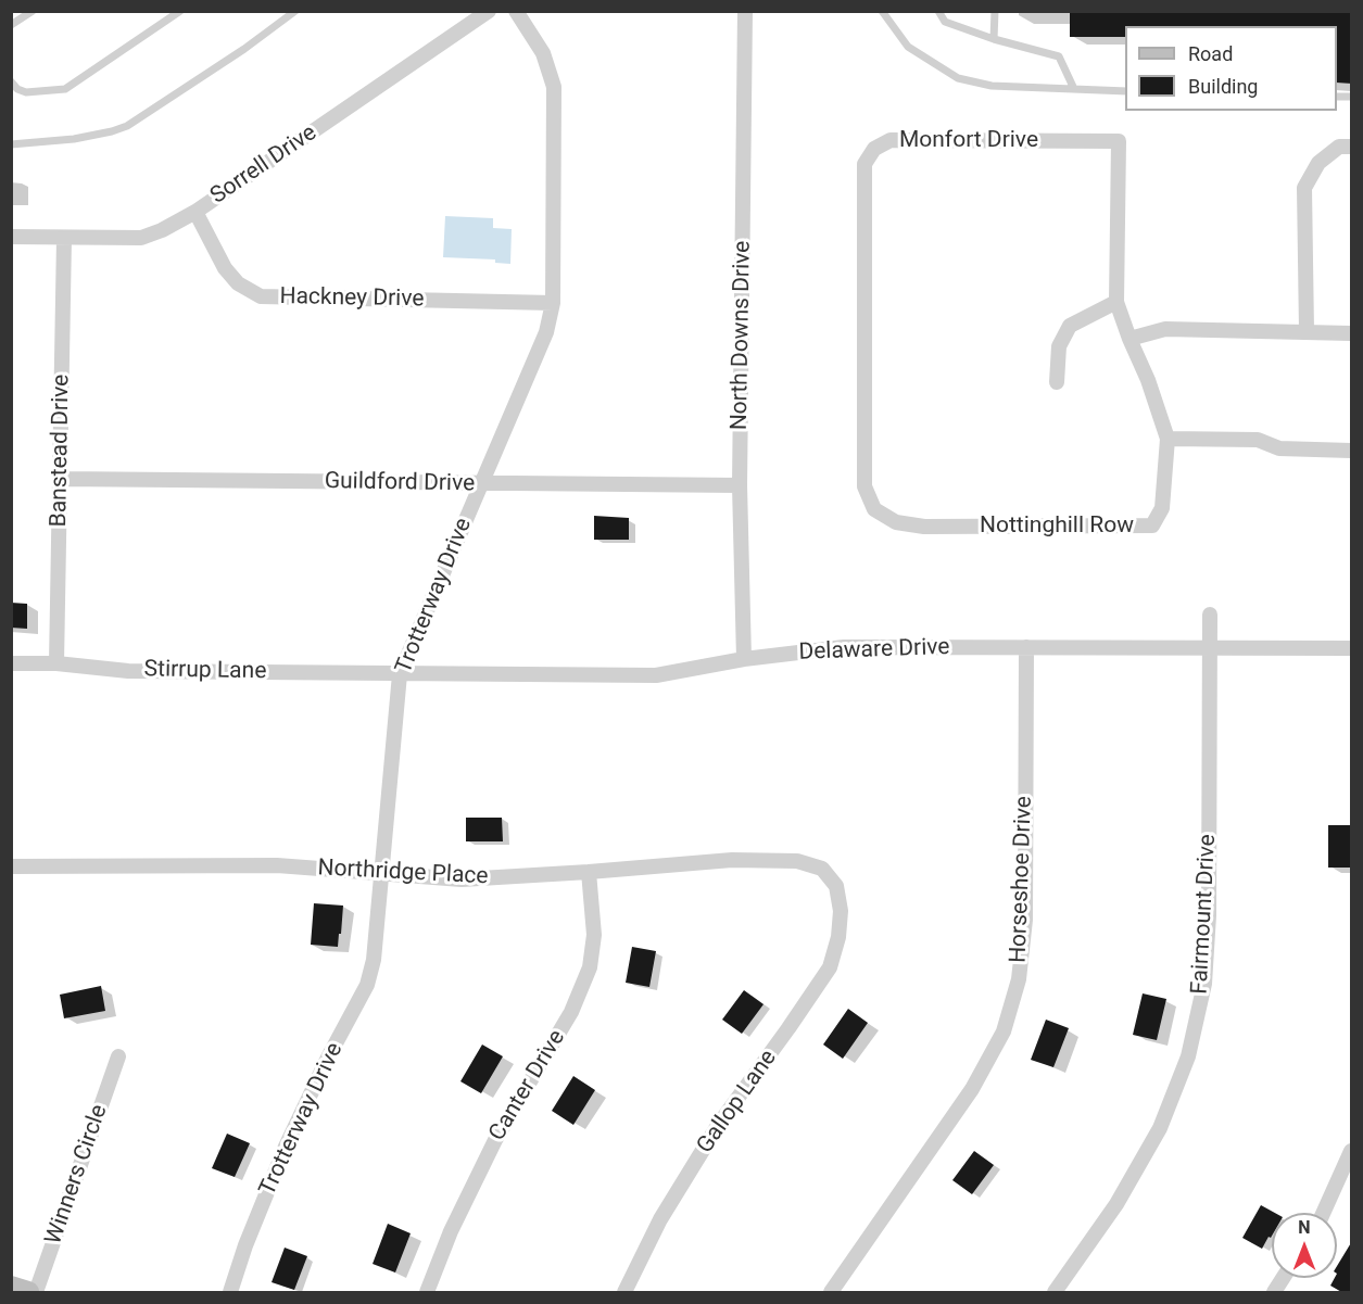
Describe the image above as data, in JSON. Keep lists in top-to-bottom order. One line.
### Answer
{"streets":{"street":["Monfort Drive","Sorrell Drive","Hackney Drive","North Downs Drive","Banstead Drive","Guildford Drive","Nottinghill Row","Trotterway Drive","Delaware Drive","Stirrup Lane","Northridge Place","Horseshoe Drive","Fairmount Drive","Canter Drive","Gallop Lane","Winners Circle"]},"crossings":[["Monfort Drive","Nottinghill Row"],["Sorrell Drive","Hackney Drive"],["Sorrell Drive","Banstead Drive"],["Hackney Drive","Trotterway Drive"],["North Downs Drive","Guildford Drive"],["North Downs Drive","Delaware Drive"],["Banstead Drive","Guildford Drive"],["Banstead Drive","Stirrup Lane"],["Guildford Drive","Trotterway Drive"],["Trotterway Drive","Delaware Drive"],["Trotterway Drive","Stirrup Lane"],["Trotterway Drive","Northridge Place"],["Delaware Drive","Stirrup Lane"],["Delaware Drive","Horseshoe Drive"],["Delaware Drive","Fairmount Drive"],["Northridge Place","Canter Drive"],["Northridge Place","Gallop Lane"]],"legend":["Road","Building"],"north":"top"}
